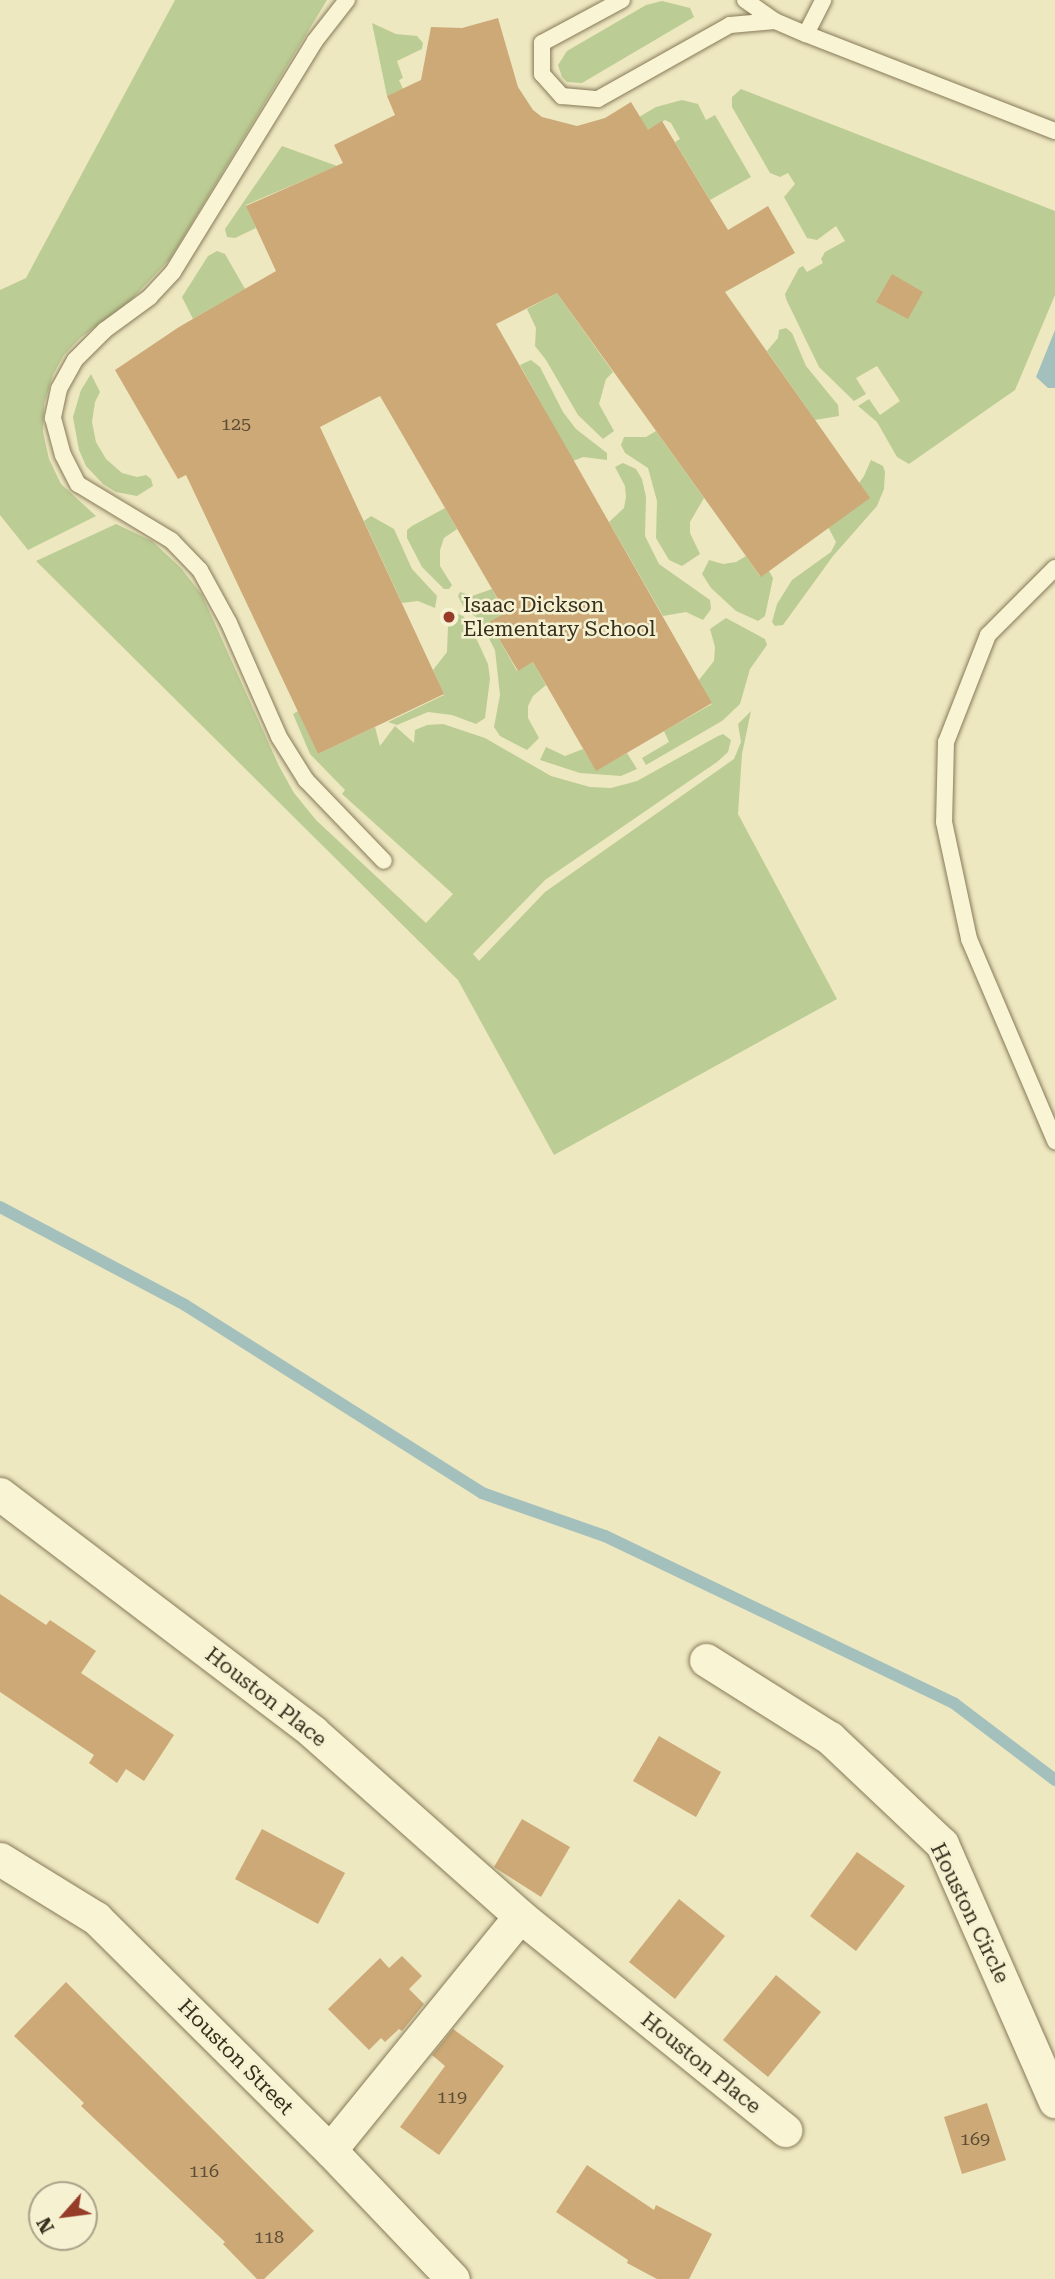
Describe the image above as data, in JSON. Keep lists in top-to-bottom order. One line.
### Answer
{"streets":{"street":["Houston Place","Houston Circle","Houston Street"]},"places":["Isaac Dickson Elementary School"],"house_numbers":["125","119","169","116","118"],"north":"bottom left"}
